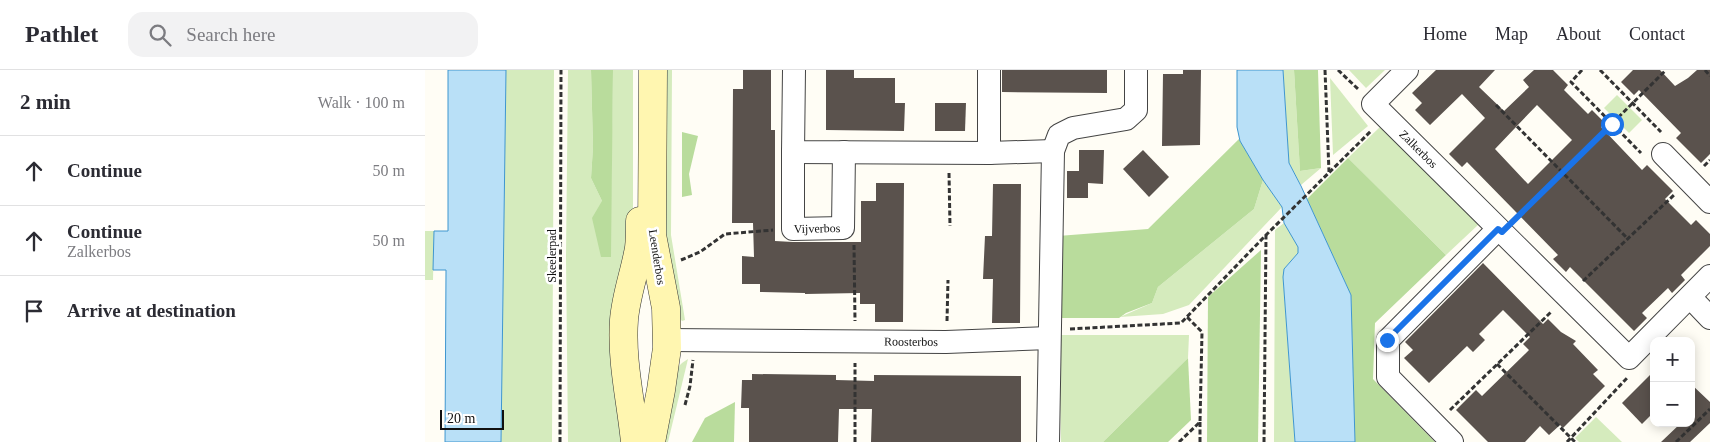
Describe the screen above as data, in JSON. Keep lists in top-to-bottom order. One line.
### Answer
{"streets":{"main road":["Leenderbos"],"street":["Zalkerbos","Vijverbos","Roosterbos"],"path":["Skeelerpad"]},"crossings":[["Leenderbos","Roosterbos"]],"scale_bar":"20 m","page":{"header":"Pathlet","search":"Search here","nav":["Home","Map","About","Contact"],"heading":["2 min","Walk · 100 m"],"list":[["Continue","50 m"],["Continue","Zalkerbos","50 m"],"Arrive at destination"],"map_buttons":["+","−"],"scale":"20 m"}}
